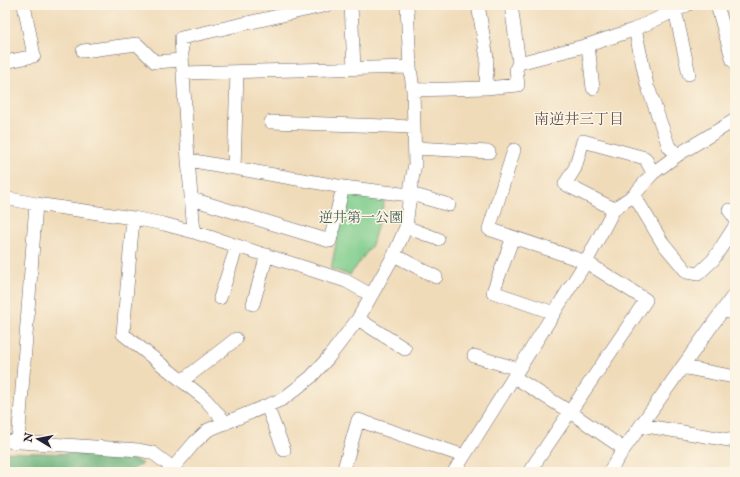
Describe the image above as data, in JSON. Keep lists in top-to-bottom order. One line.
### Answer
{"districts":["南逆井三丁目"],"parks":["逆井第一公園"],"north":"left"}
